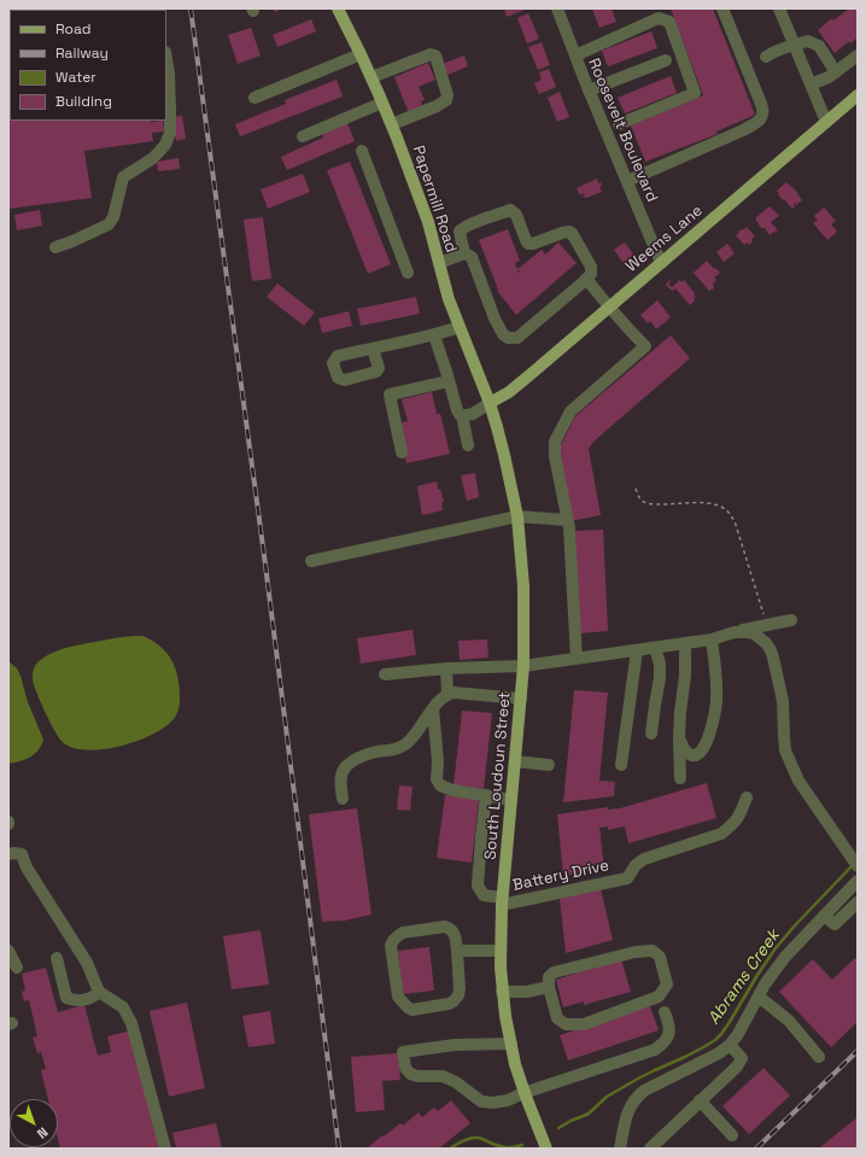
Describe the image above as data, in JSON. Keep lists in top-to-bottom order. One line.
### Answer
{"streets":{"main road":["Papermill Road","Weems Lane","South Loudoun Street"],"street":["Roosevelt Boulevard","Battery Drive"]},"crossings":[["Roosevelt Boulevard","Weems Lane"],["Papermill Road","Weems Lane"],["Papermill Road","South Loudoun Street"],["Weems Lane","South Loudoun Street"],["South Loudoun Street","Battery Drive"]],"water":["Abrams Creek"],"legend":["Road","Railway","Water","Building"],"north":"bottom right"}
